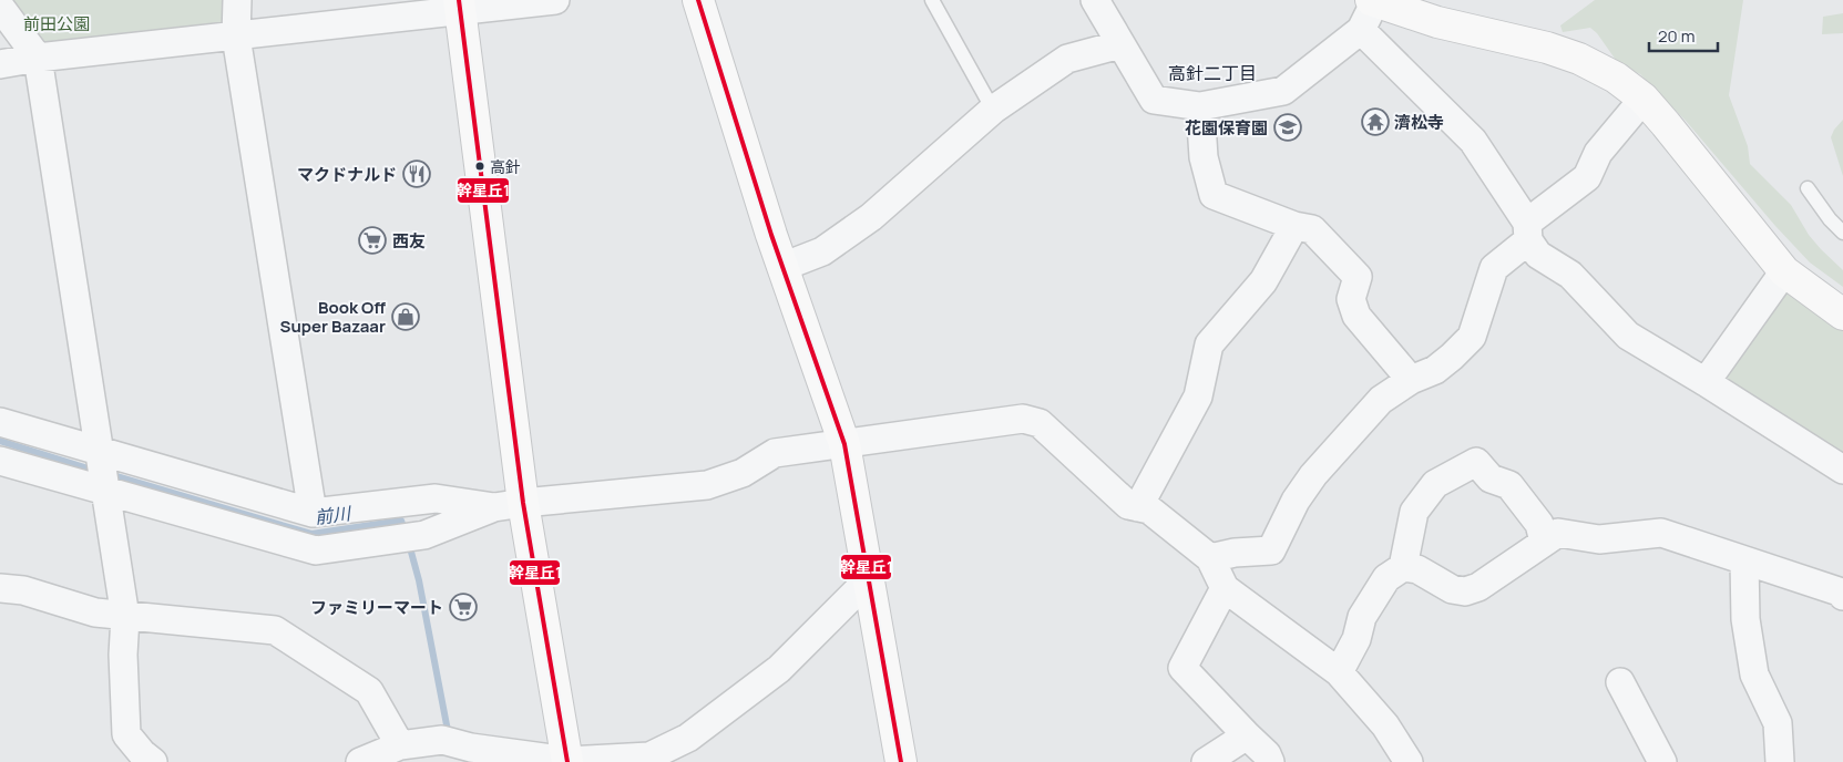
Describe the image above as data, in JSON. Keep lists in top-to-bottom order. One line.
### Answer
{"districts":["高針二丁目"],"water":["前川"],"parks":["前田公園"],"places":{"temple":["濟松寺"],"school or university":["花園保育園"],"other":["高針"],"restaurant":["マクドナルド"],"supermarket":["西友","ファミリーマート"],"shop":["Book Off Super Bazaar"]},"lines":["transit line 幹星丘1"],"scale_bar":"20 m"}
